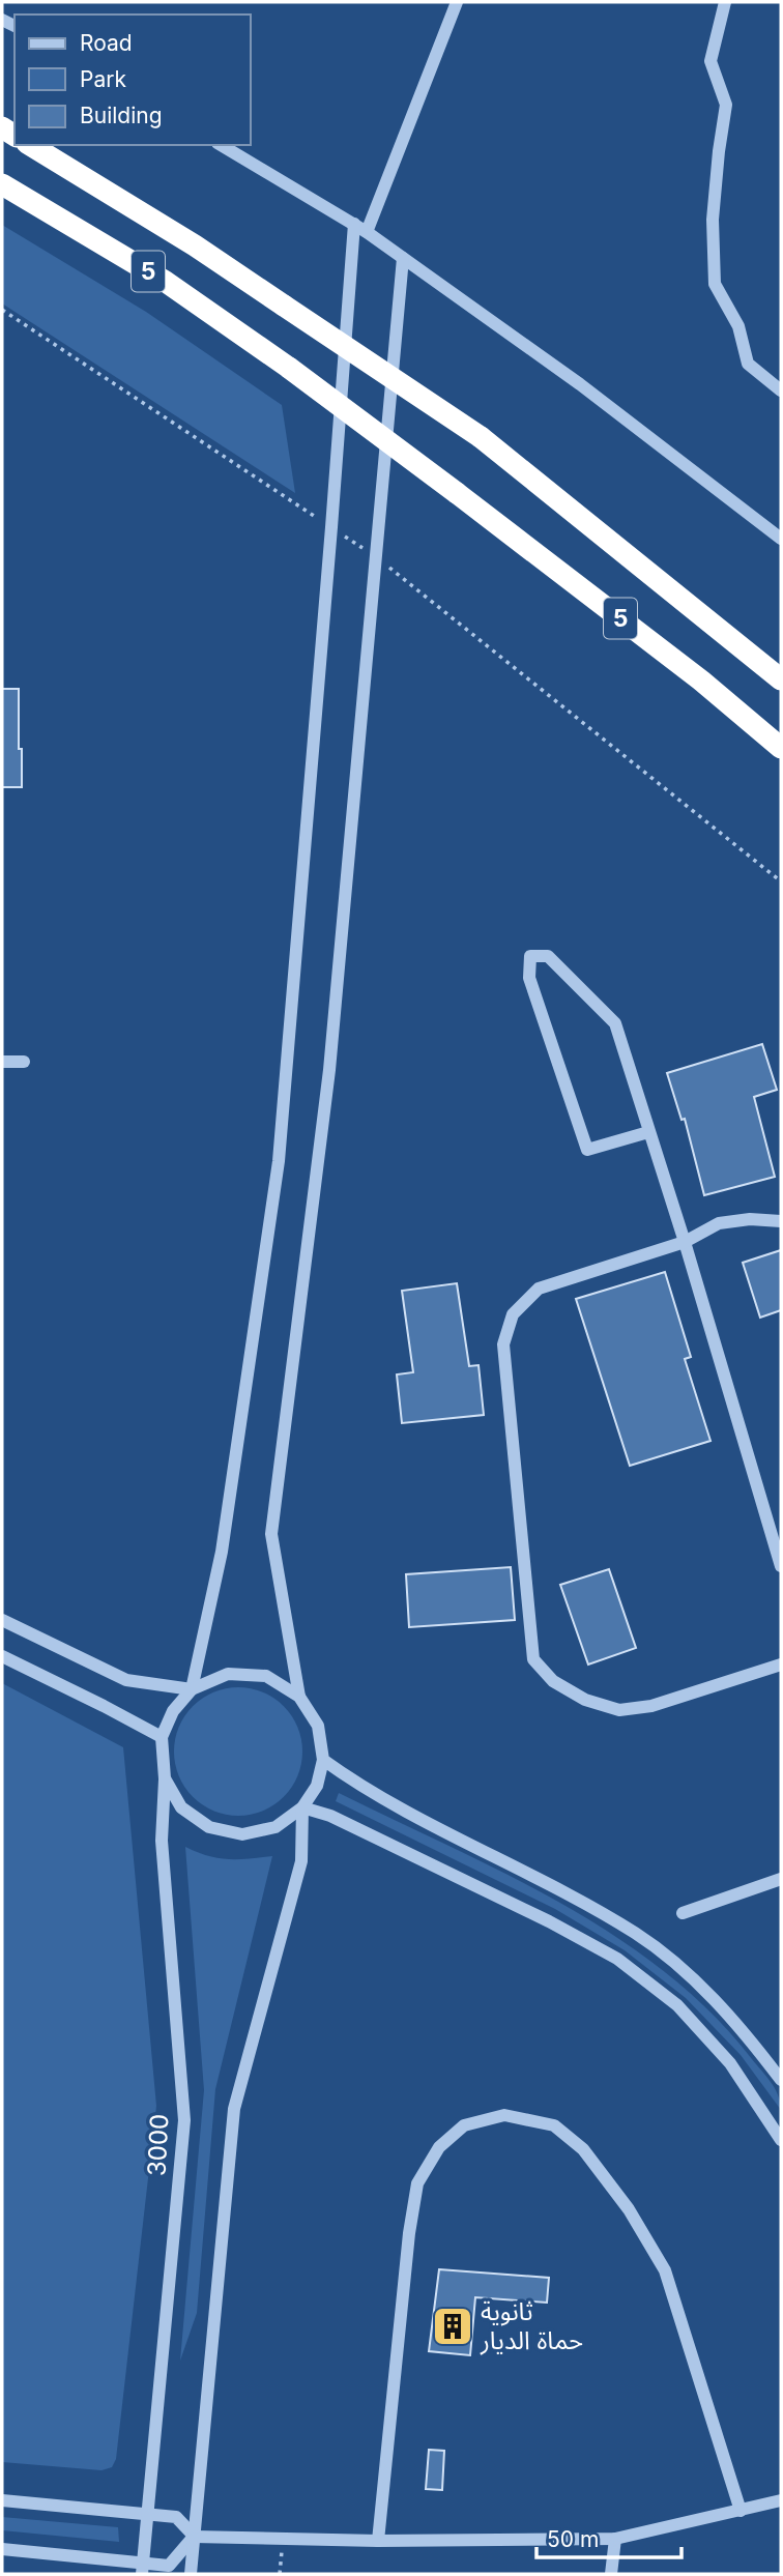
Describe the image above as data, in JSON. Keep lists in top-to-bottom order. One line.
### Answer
{"streets":{"highway":["5"],"street":["3000"]},"places":{"building":["ثانوية حماة الديار"]},"legend":["Road","Park","Building"],"scale_bar":"50 m"}
